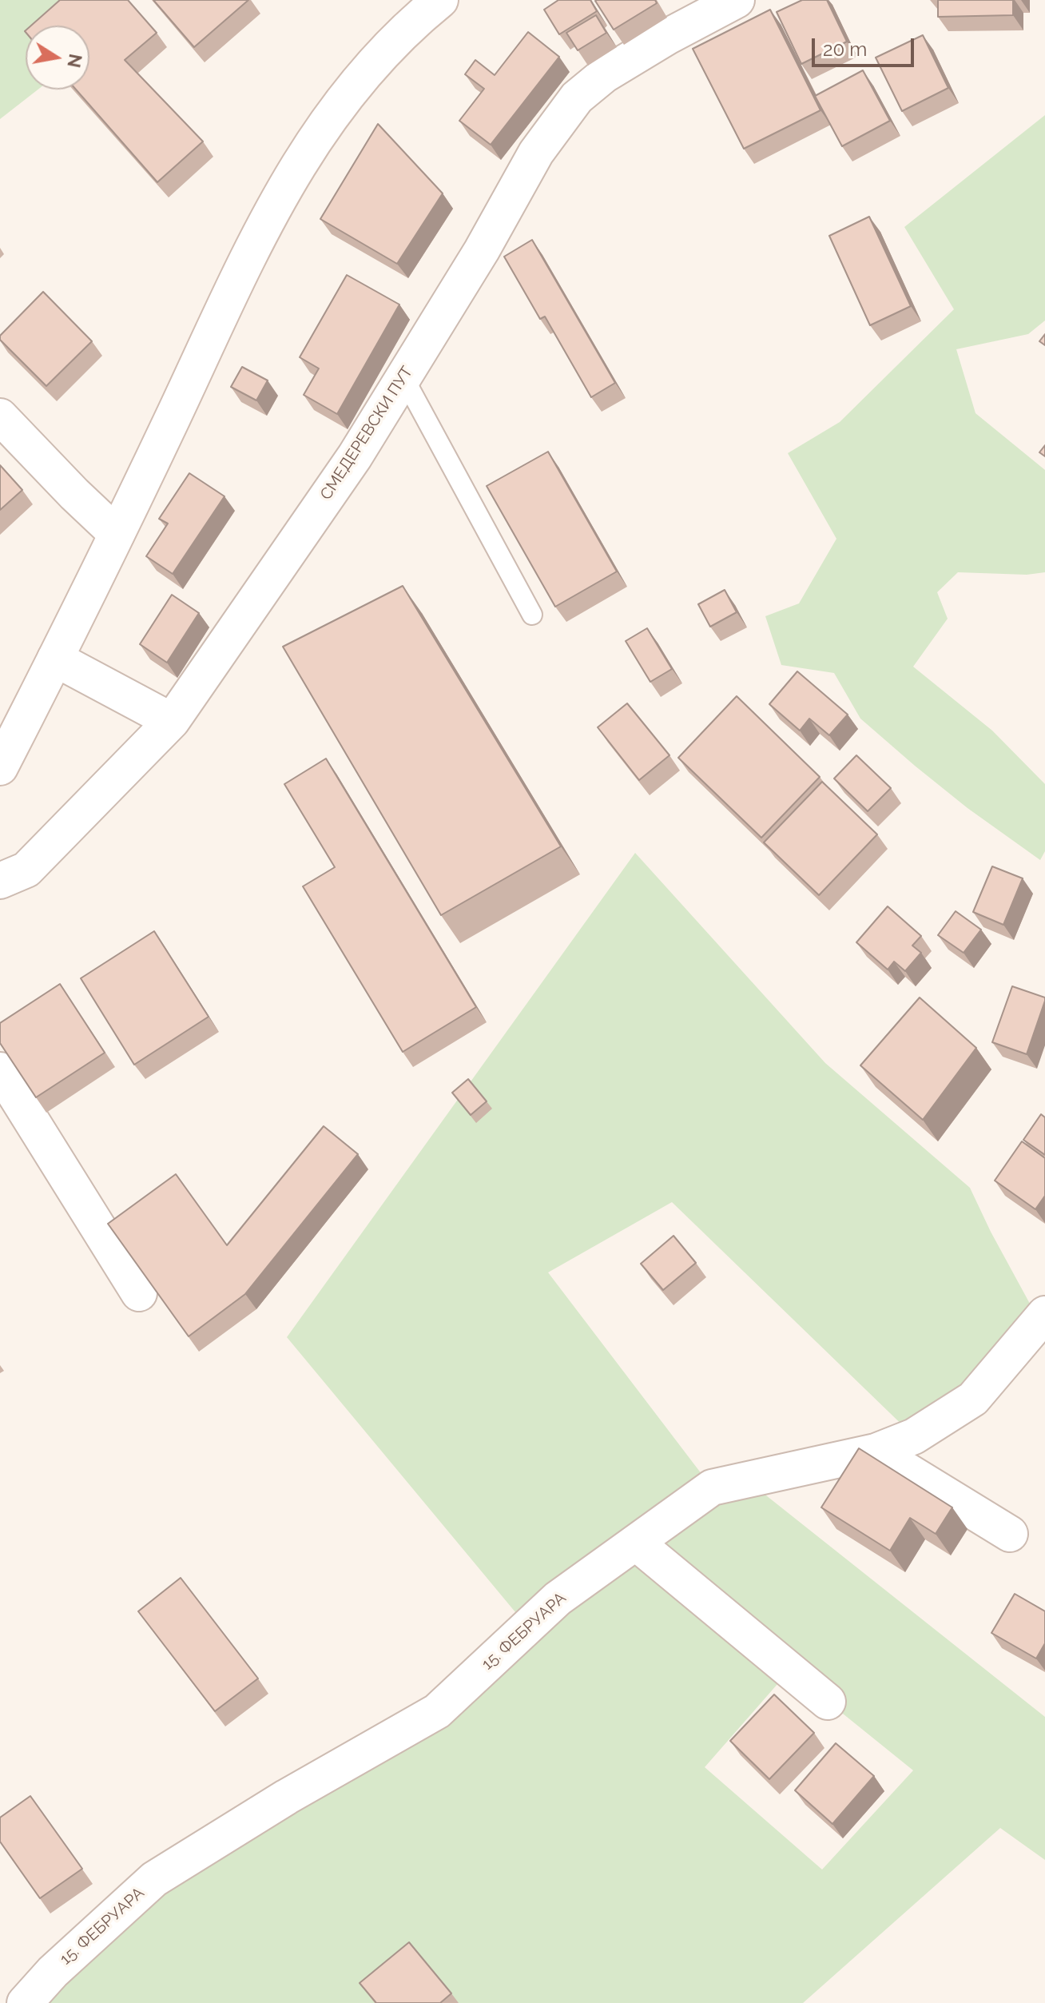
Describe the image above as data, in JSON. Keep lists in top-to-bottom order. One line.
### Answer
{"streets":{"street":["СМЕДЕРЕВСКИ ПУТ","15. ФЕБРУАРА"]},"scale_bar":"20 m","north":"right"}
